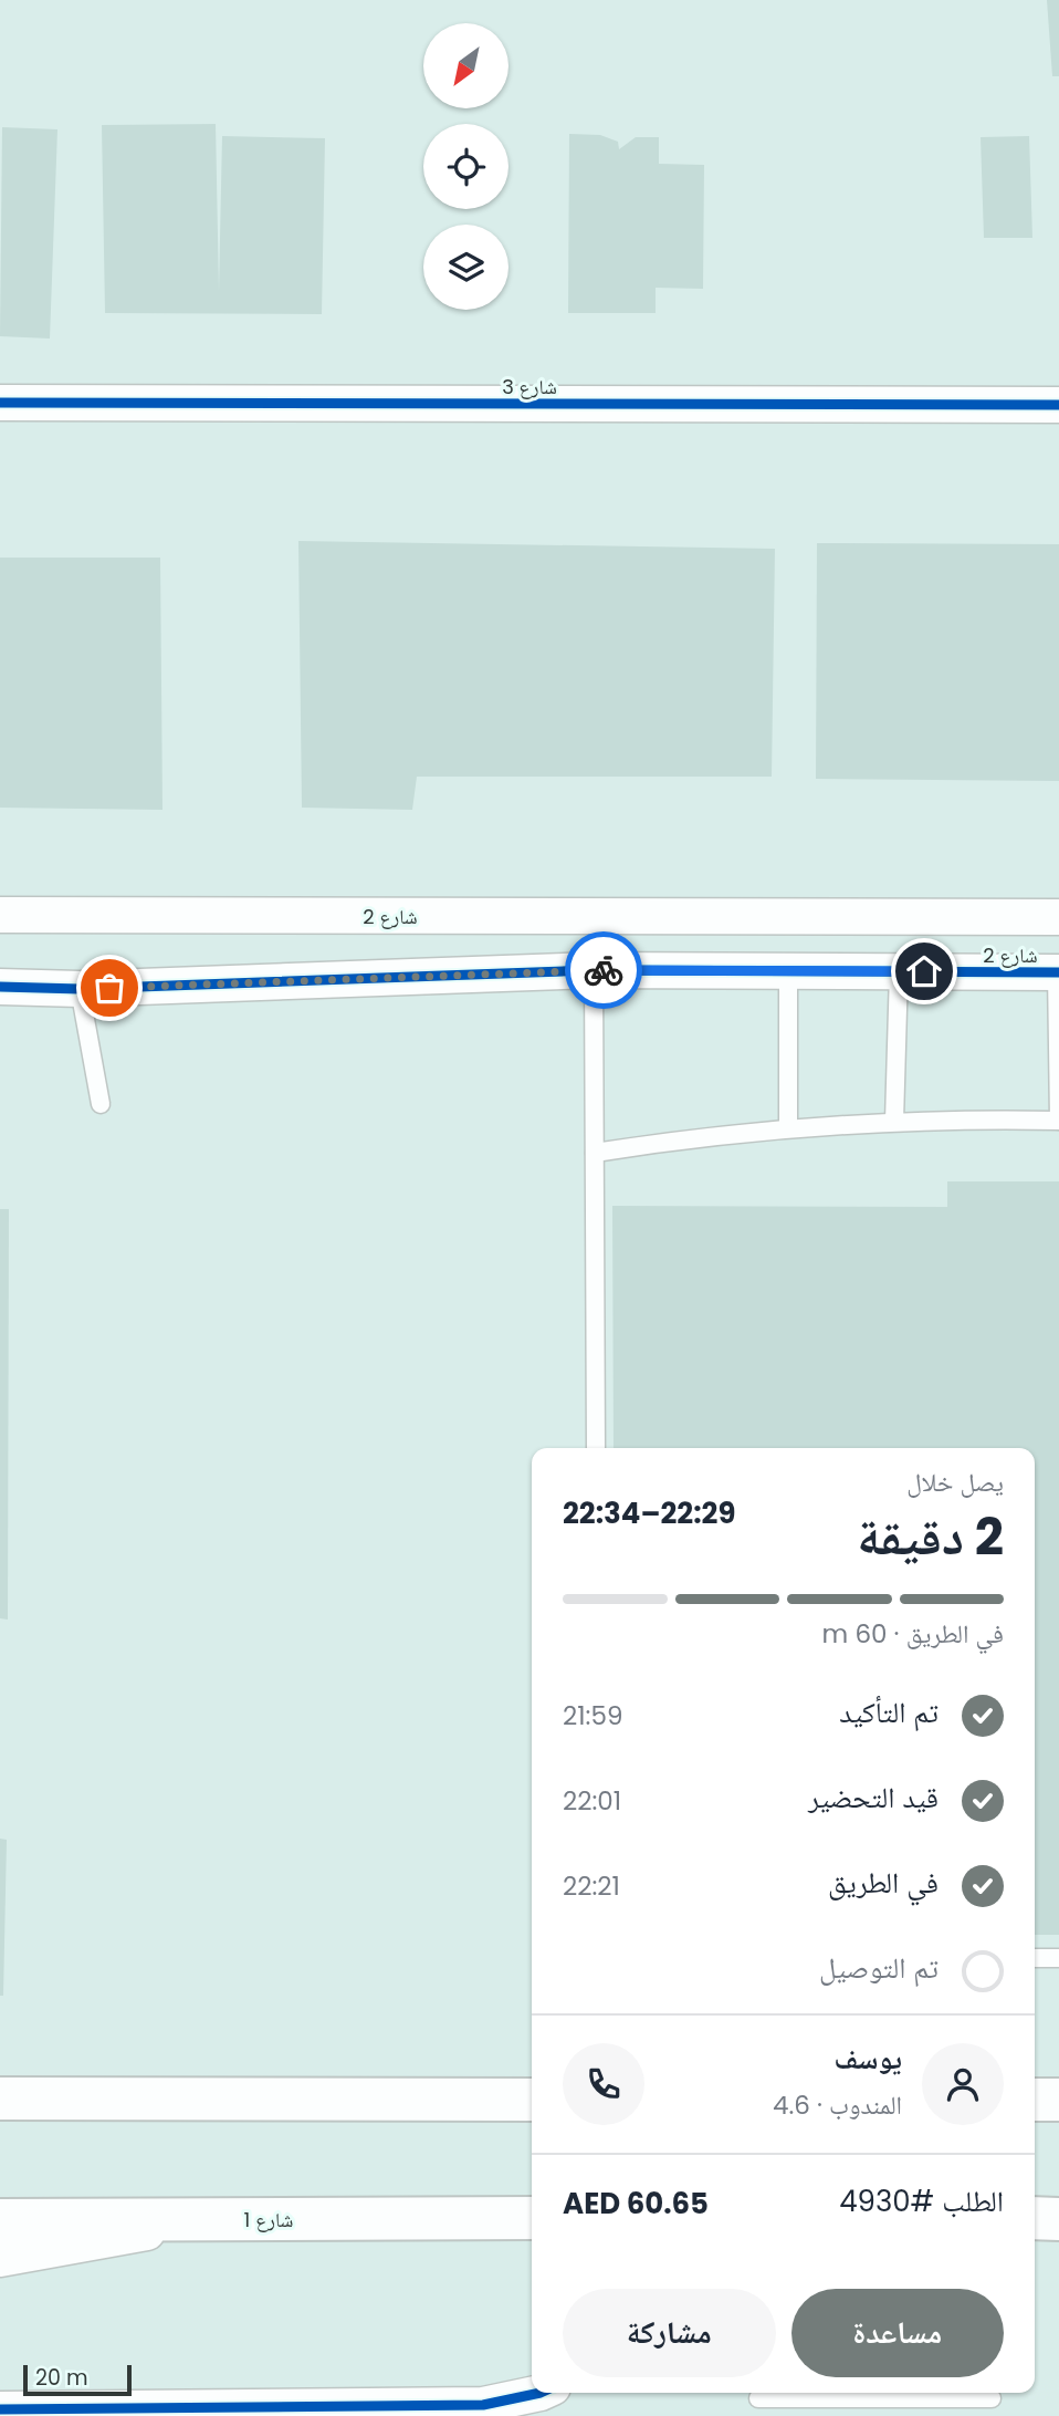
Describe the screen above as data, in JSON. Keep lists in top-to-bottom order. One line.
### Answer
{"streets":{"street":["شارع 3","شارع 2","شارع 1"]},"scale_bar":"20 m","north":"bottom left","page":{"heading":["2 دقيقة","يصل خلال","22:29–22:34"],"panel":["يوسف","المندوب · 4.6","الطلب #4930","AED 60.65"],"bar":"في الطريق · 60 m","list":[["تم التأكيد","21:59"],["قيد التحضير","22:01"],["في الطريق","22:21"],"تم التوصيل"],"buttons":["مساعدة","مشاركة"],"scale":"20 m"}}
